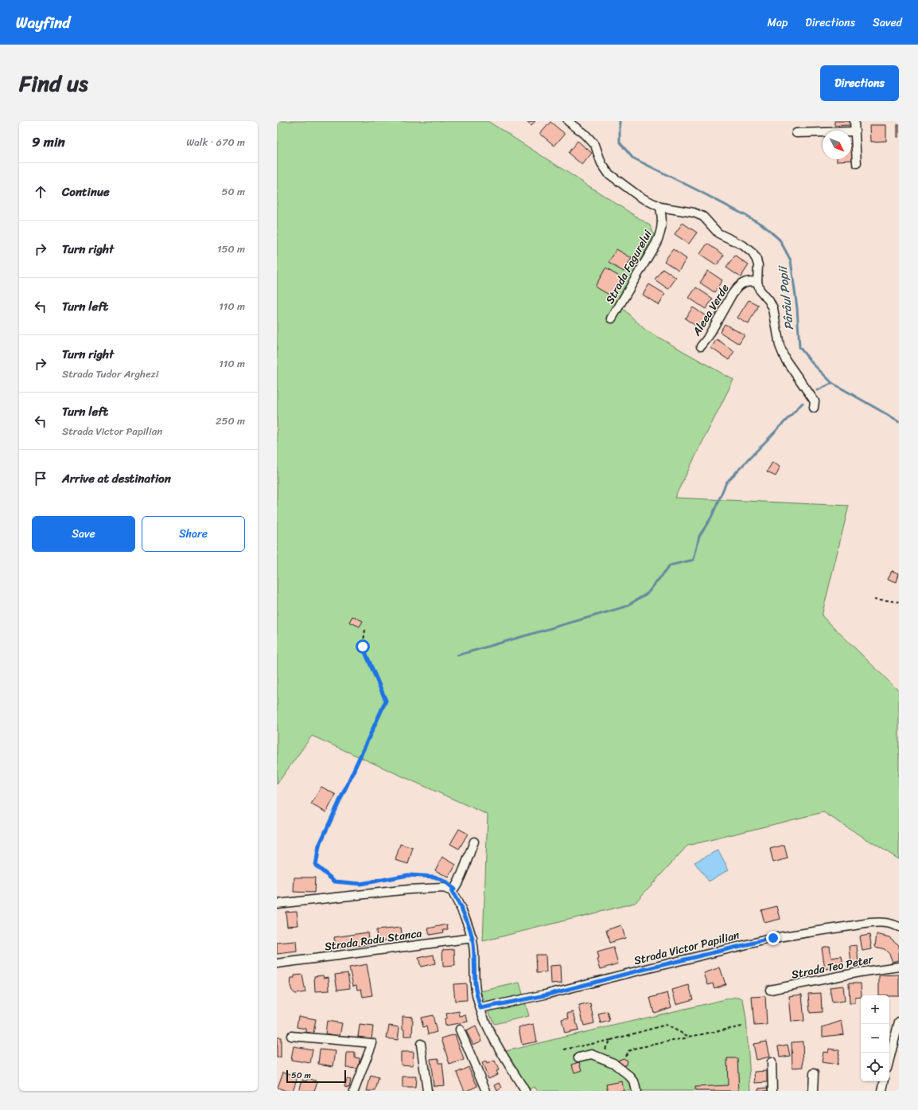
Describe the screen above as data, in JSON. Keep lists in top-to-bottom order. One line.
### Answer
{"streets":{"street":["Strada Fagurelui","Aleea Verde","Strada Radu Stanca","Strada Victor Papilian","Strada Teo Peter"]},"water":["Pârâul Popii"],"scale_bar":"50 m","north":"bottom right","page":{"header":"Wayfind","nav":["Map","Directions","Saved"],"title":"Find us","buttons":["Directions",["Save","Share"]],"heading":["9 min","Walk · 670 m"],"list":[["Continue","50 m"],["Turn right","150 m"],["Turn left","110 m"],["Turn right","Strada Tudor Arghezi","110 m"],["Turn left","Strada Victor Papilian","250 m"],"Arrive at destination"],"map_buttons":["+","−"],"scale":"50 m"}}
